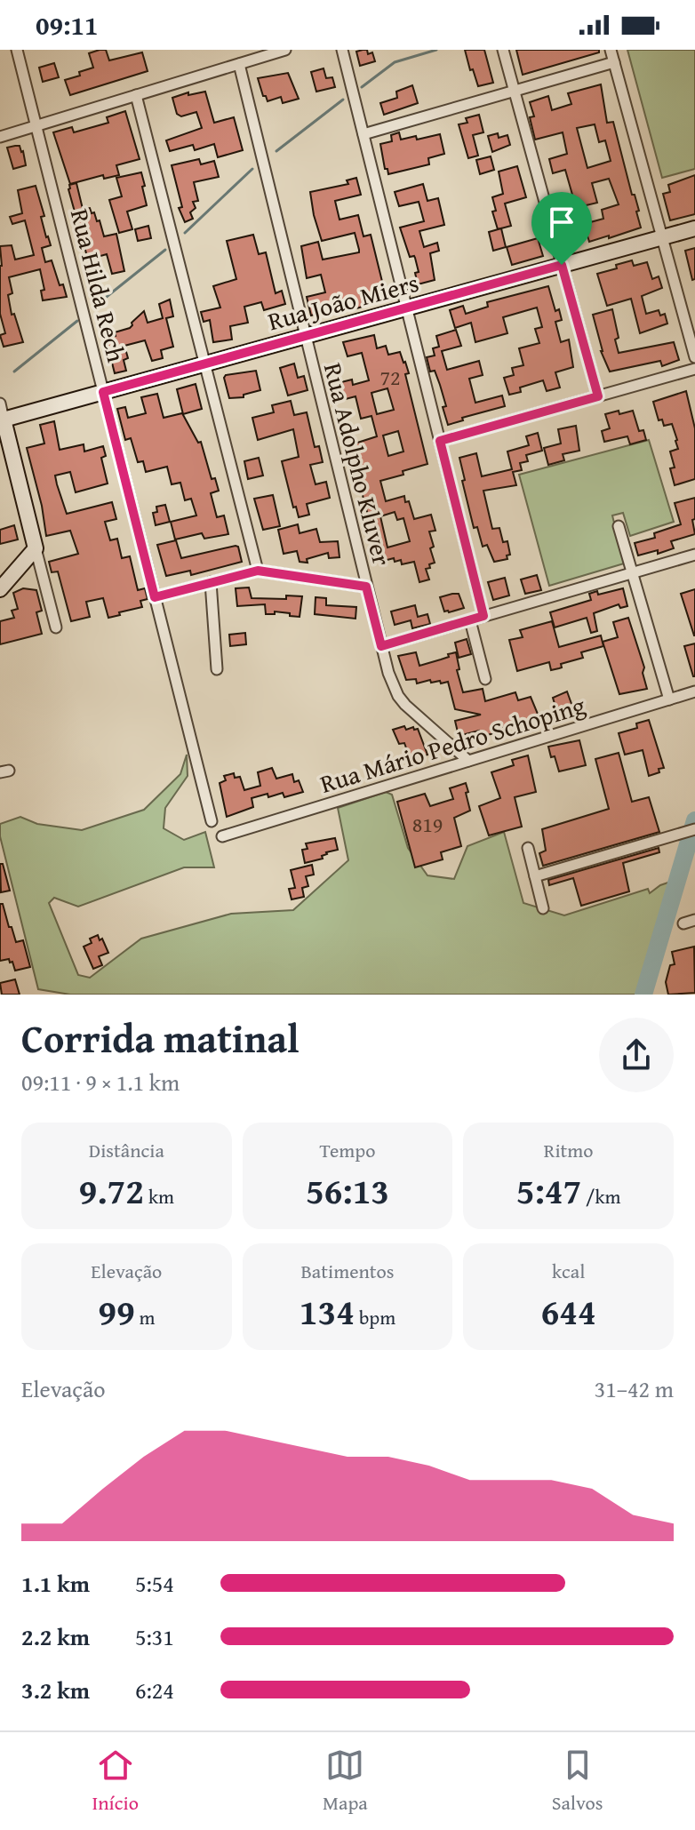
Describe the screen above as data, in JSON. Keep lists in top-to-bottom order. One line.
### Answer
{"streets":{"street":["Rua Hilda Rech","Rua João Miers","Rua Adolpho Kluver","Rua Mário Pedro Schoping"]},"crossings":[["Rua Hilda Rech","Rua João Miers"],["Rua João Miers","Rua Adolpho Kluver"],["Rua Adolpho Kluver","Rua Mário Pedro Schoping"]],"house_numbers":["72","819"],"page":{"status":"09:11","heading":["Corrida matinal","09:11 · 9 × 1.1 km"],"stats":[["Distância","9.72 km"],["Tempo","56:13"],["Ritmo","5:47 /km"],["Elevação","99 m"],["Batimentos","134 bpm"],["kcal","644"]],"chart":["Elevação","31–42 m"],"list":[{"name":"1.1 km","note":"5:54"},{"name":"2.2 km","note":"5:31"},{"name":"3.2 km","note":"6:24"}],"tabs":["Início","Mapa","Salvos"]}}
